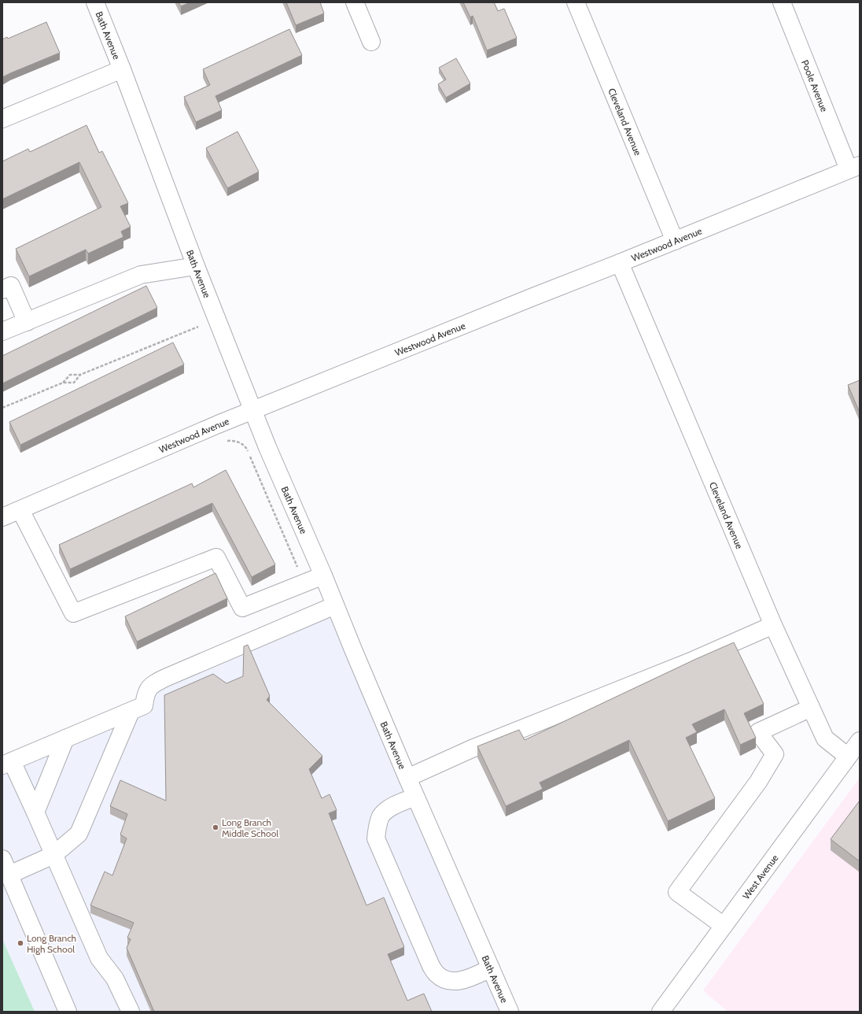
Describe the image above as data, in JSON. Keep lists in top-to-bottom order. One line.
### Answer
{"streets":{"street":["Bath Avenue","Poole Avenue","Cleveland Avenue","Westwood Avenue","West Avenue"]},"crossings":[["Bath Avenue","Westwood Avenue"],["Poole Avenue","Westwood Avenue"],["Cleveland Avenue","Westwood Avenue"],["Cleveland Avenue","West Avenue"]],"places":["Long Branch Middle School","Long Branch High School"]}
